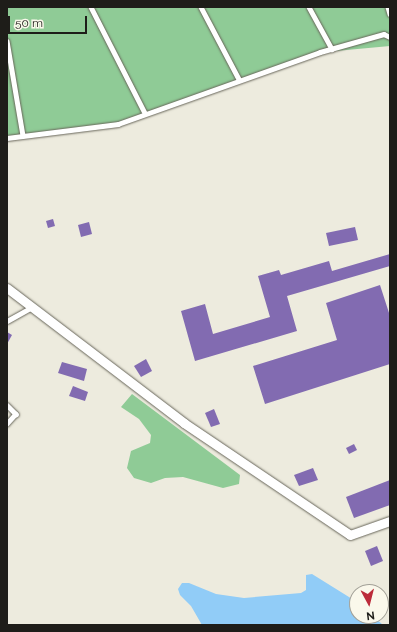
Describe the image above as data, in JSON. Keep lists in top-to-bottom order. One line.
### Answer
{"scale_bar":"50 m","north":"bottom"}
